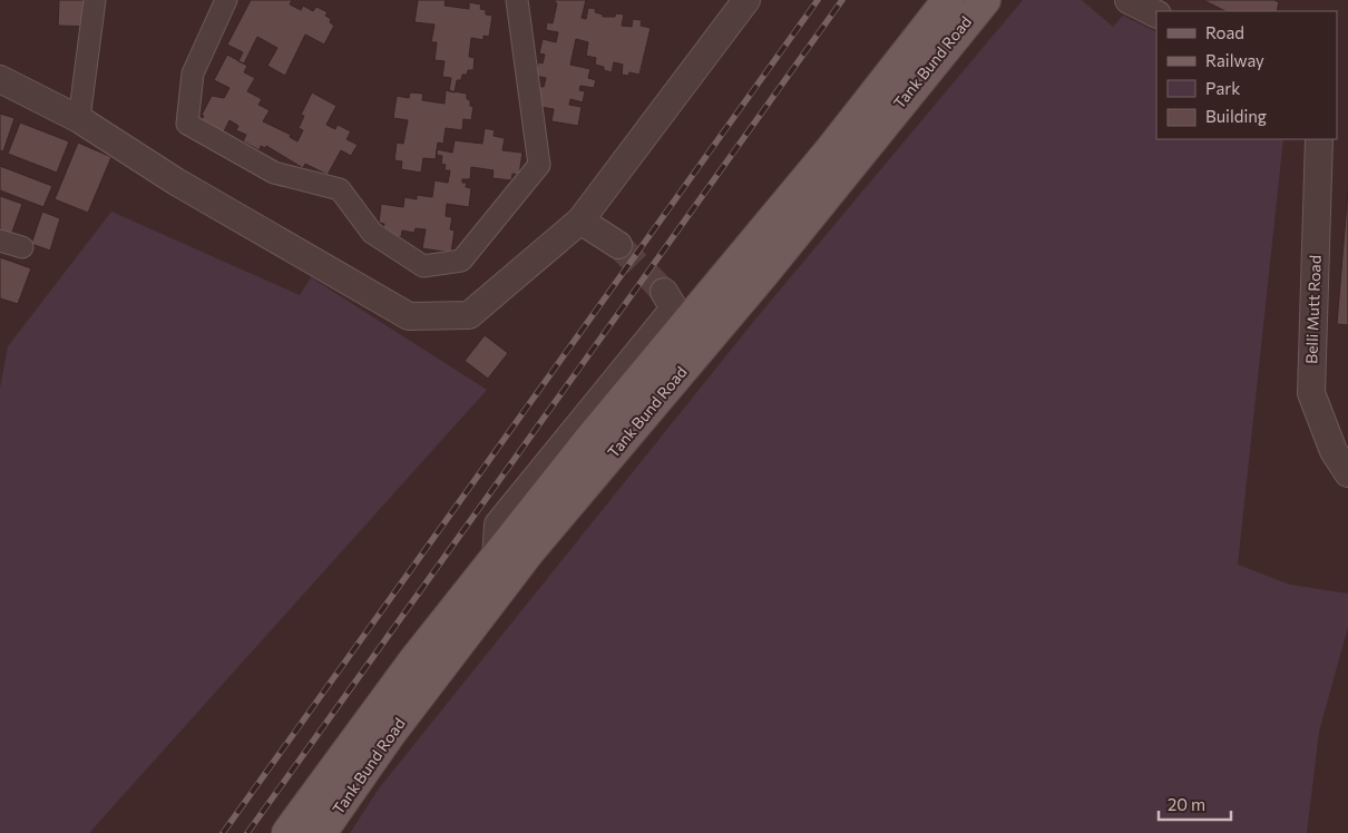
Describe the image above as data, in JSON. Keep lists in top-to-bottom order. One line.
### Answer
{"streets":{"main road":["Tank Bund Road"],"street":["Belli Mutt Road"]},"legend":["Road","Railway","Park","Building"],"scale_bar":"20 m"}
